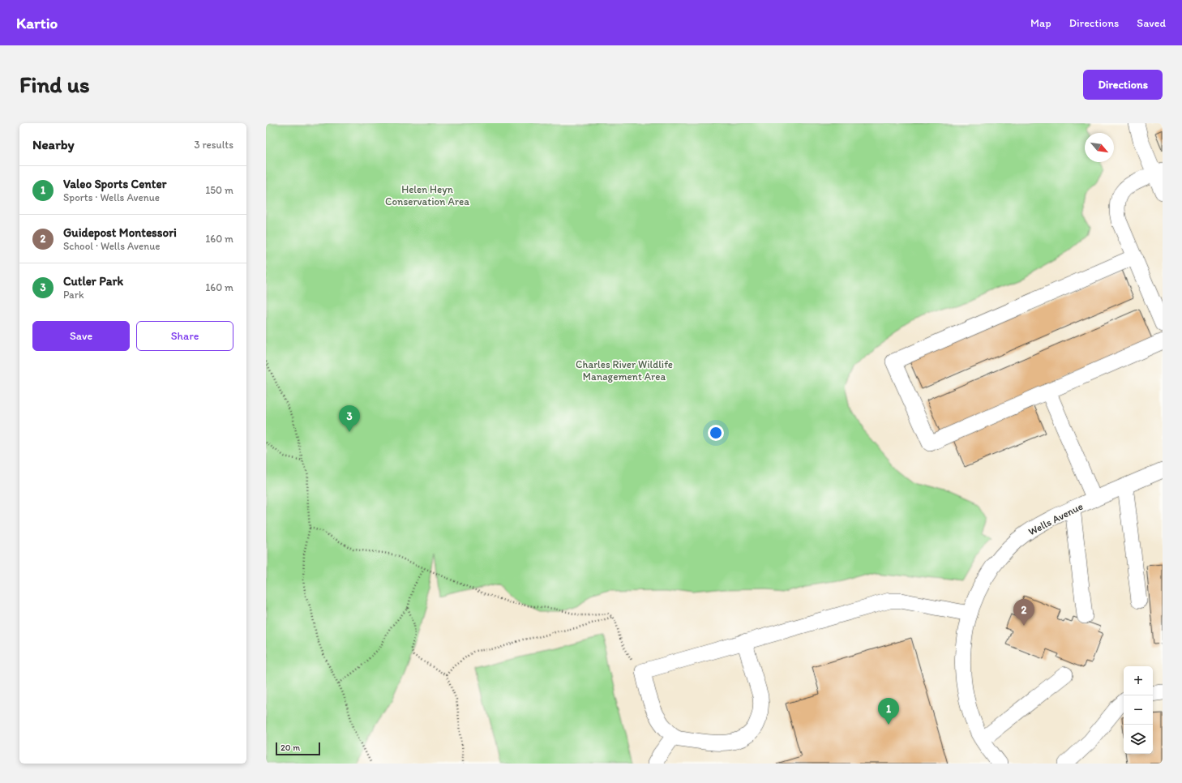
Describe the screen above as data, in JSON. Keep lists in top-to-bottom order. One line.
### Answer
{"streets":{"street":["Wells Avenue"]},"parks":["Helen Heyn Conservation Area","Charles River Wildlife Management Area"],"scale_bar":"20 m","north":"bottom right","page":{"header":"Kartio","nav":["Map","Directions","Saved"],"buttons":["Directions",["Save","Share"]],"title":"Find us","heading":["Nearby","3 results"],"list":[{"mark":"1","name":"Valeo Sports Center","note":"Sports · Wells Avenue","value":"150 m"},{"mark":"2","name":"Guidepost Montessori","note":"School · Wells Avenue","value":"160 m"},{"mark":"3","name":"Cutler Park","note":"Park","value":"160 m"}],"pins":["3","2","1"],"map_buttons":["+","−"],"scale":"20 m"}}
